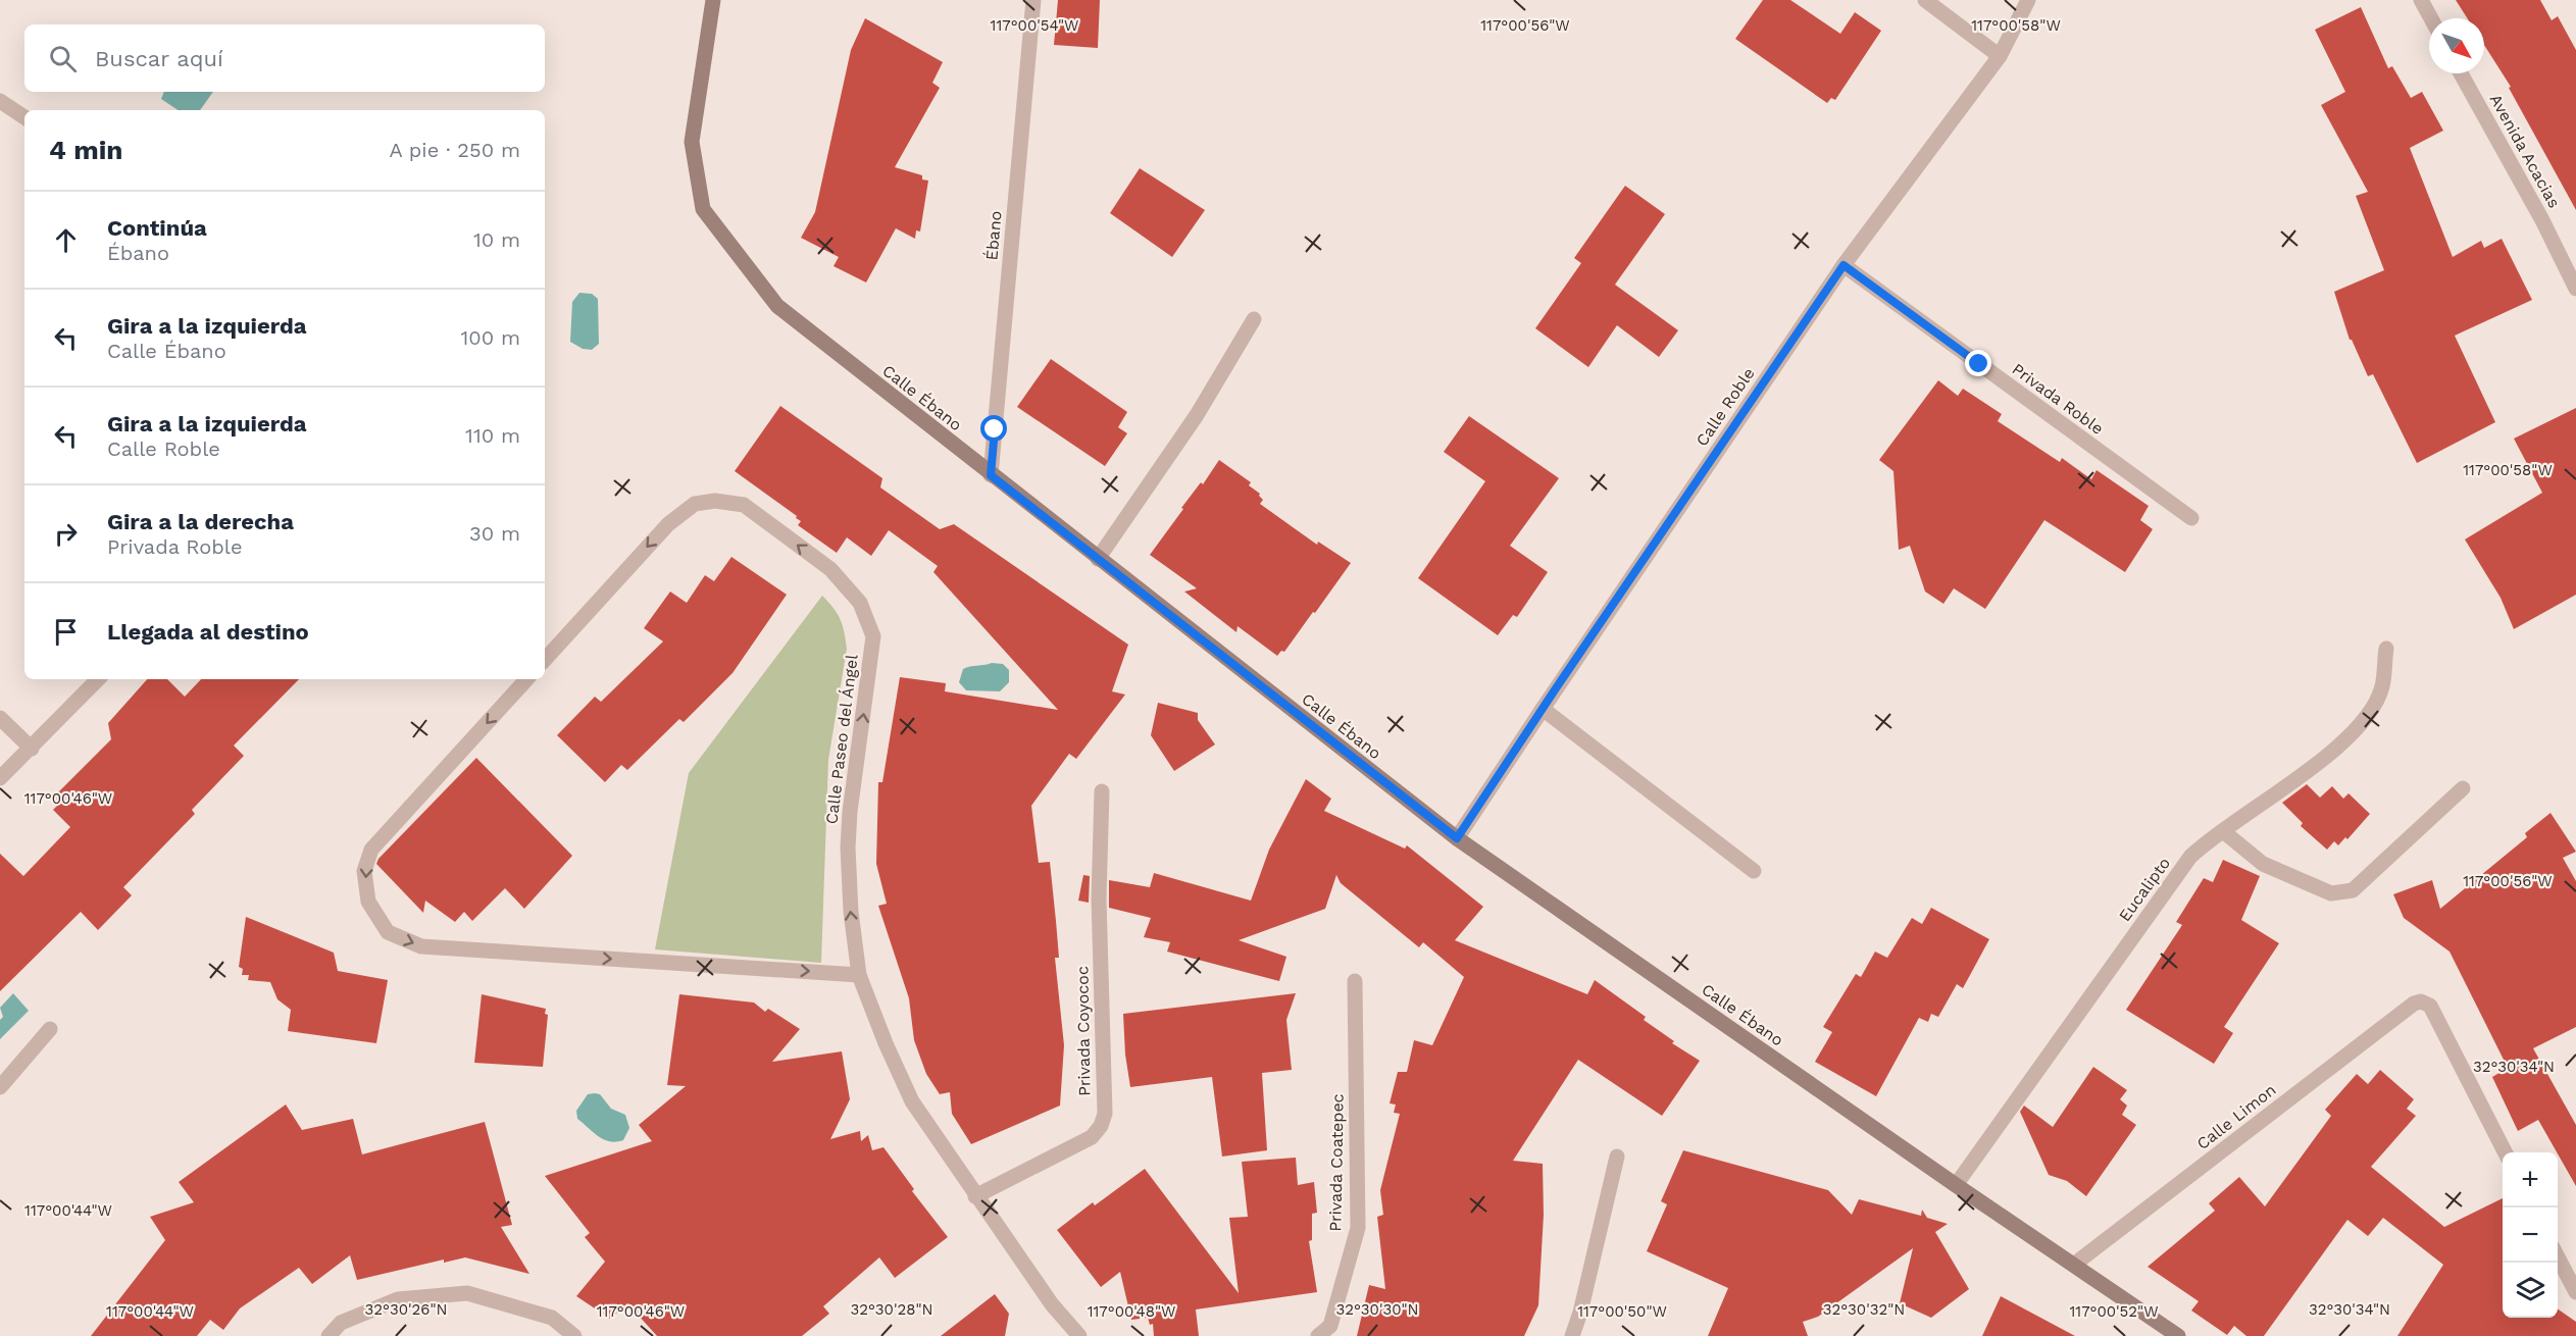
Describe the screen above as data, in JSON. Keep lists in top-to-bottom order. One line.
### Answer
{"streets":{"street":["Avenida Acacias","Ébano","Calle Ébano","Privada Roble","Calle Roble","Calle Paseo del Ángel","Eucalipto","Privada Coyococ","Calle Limon","Privada Coatepec"]},"crossings":[["Ébano","Calle Ébano"],["Calle Ébano","Calle Roble"],["Calle Ébano","Eucalipto"],["Calle Ébano","Calle Limon"],["Privada Roble","Calle Roble"],["Calle Paseo del Ángel","Privada Coyococ"]],"north":"bottom right","page":{"search":"Buscar aquí","heading":["4 min","A pie · 250 m"],"list":[["Continúa","Ébano","10 m"],["Gira a la izquierda","Calle Ébano","100 m"],["Gira a la izquierda","Calle Roble","110 m"],["Gira a la derecha","Privada Roble","30 m"],"Llegada al destino"],"map_buttons":["+","−"]},"coordinates":["117°00'56\"W","117°00'58\"W","117°00'54\"W","117°00'46\"W","32°30'34\"N","117°00'44\"W","32°30'26\"N","32°30'28\"N","32°30'30\"N","32°30'32\"N","117°00'48\"W","117°00'50\"W","117°00'52\"W"]}
